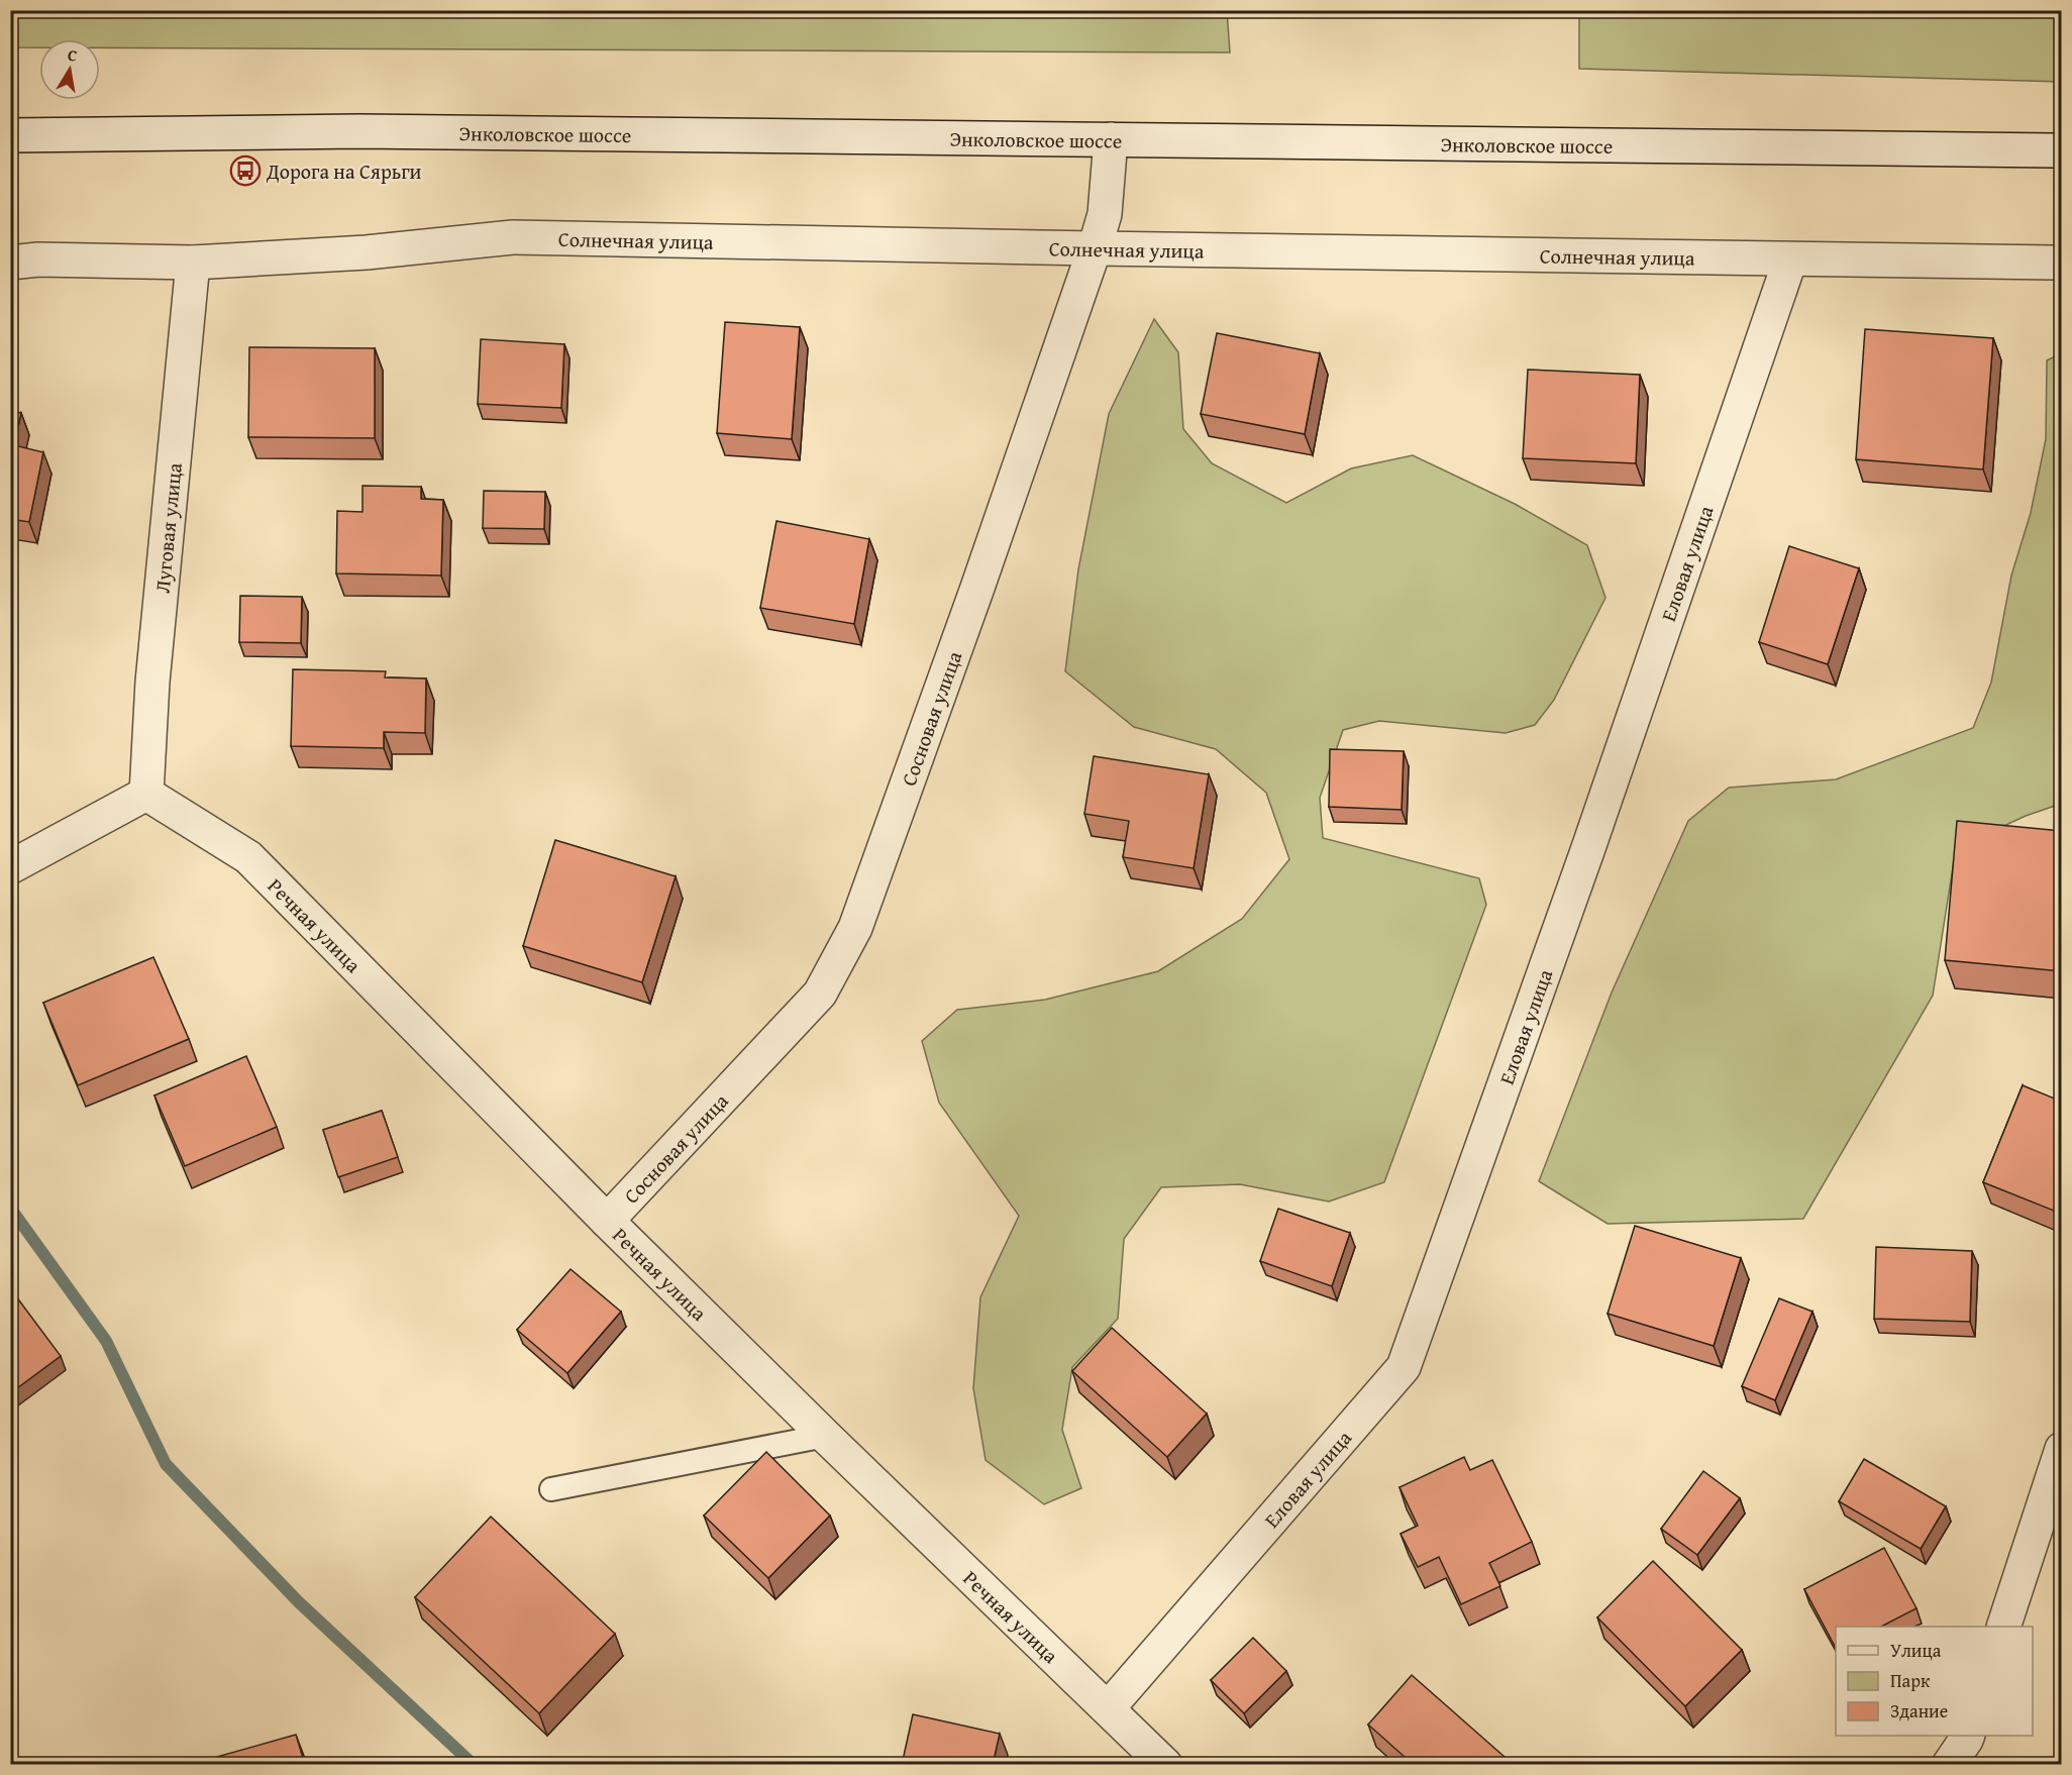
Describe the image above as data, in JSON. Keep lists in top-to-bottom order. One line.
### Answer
{"streets":{"street":["Энколовское шоссе","Солнечная улица","Луговая улица","Еловая улица","Сосновая улица","Речная улица"]},"crossings":[["Энколовское шоссе","Сосновая улица"],["Солнечная улица","Луговая улица"],["Солнечная улица","Еловая улица"],["Солнечная улица","Сосновая улица"],["Луговая улица","Речная улица"],["Еловая улица","Речная улица"],["Сосновая улица","Речная улица"]],"places":{"bus stop":["Дорога на Сярьги"]},"legend":["Улица","Парк","Здание"],"north":"top"}
